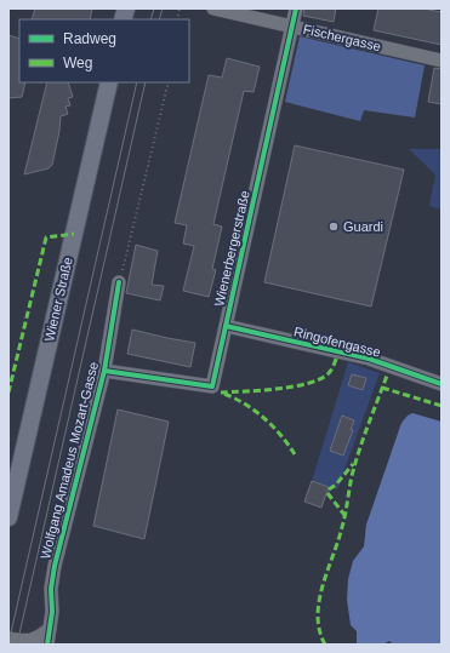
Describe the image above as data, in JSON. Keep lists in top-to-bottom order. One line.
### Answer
{"streets":{"main road":["Wiener Straße"],"street":["Fischergasse","Wienerbergerstraße","Ringofengasse","Wolfgang Amadeus Mozart-Gasse"]},"crossings":[["Fischergasse","Wienerbergerstraße"],["Wienerbergerstraße","Ringofengasse"],["Wienerbergerstraße","Wolfgang Amadeus Mozart-Gasse"]],"places":["Guardi"],"legend":["Radweg","Weg"]}
